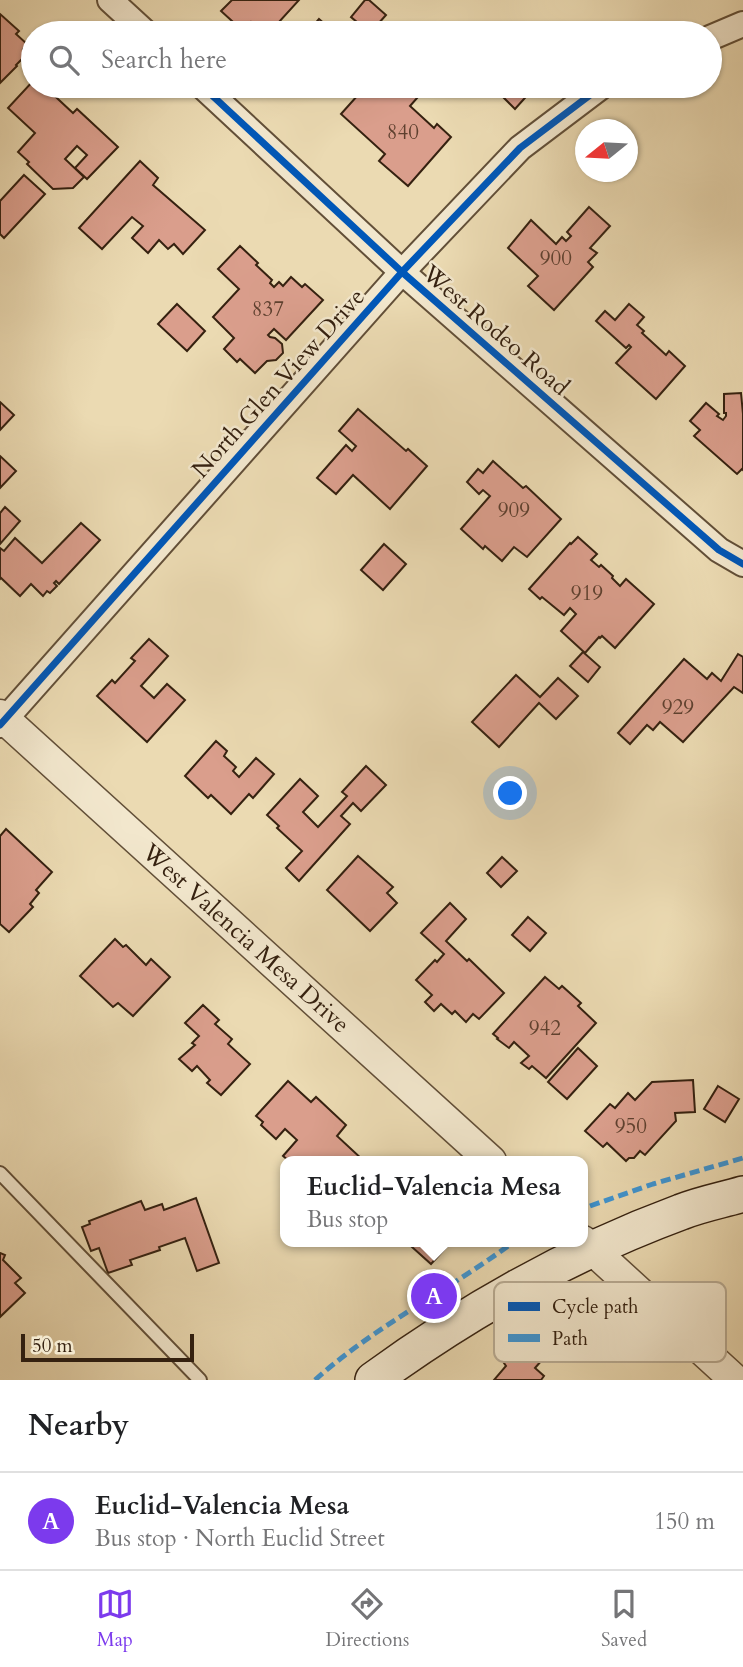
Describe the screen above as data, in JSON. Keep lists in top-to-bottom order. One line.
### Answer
{"streets":{"street":["West Rodeo Road","North Glen View Drive","West Valencia Mesa Drive"]},"crossings":[["West Rodeo Road","North Glen View Drive"],["North Glen View Drive","West Valencia Mesa Drive"]],"house_numbers":["840","900","837","909","919","929","942","950"],"legend":["Cycle path","Path"],"scale_bar":"50 m","north":"left","page":{"search":"Search here","popup":["Euclid-Valencia Mesa","Bus stop"],"pins":"A","scale":"50 m","heading":"Nearby","list":[{"mark":"A","name":"Euclid-Valencia Mesa","note":"Bus stop · North Euclid Street","value":"150 m"}],"nav":["Map","Directions","Saved"]}}
